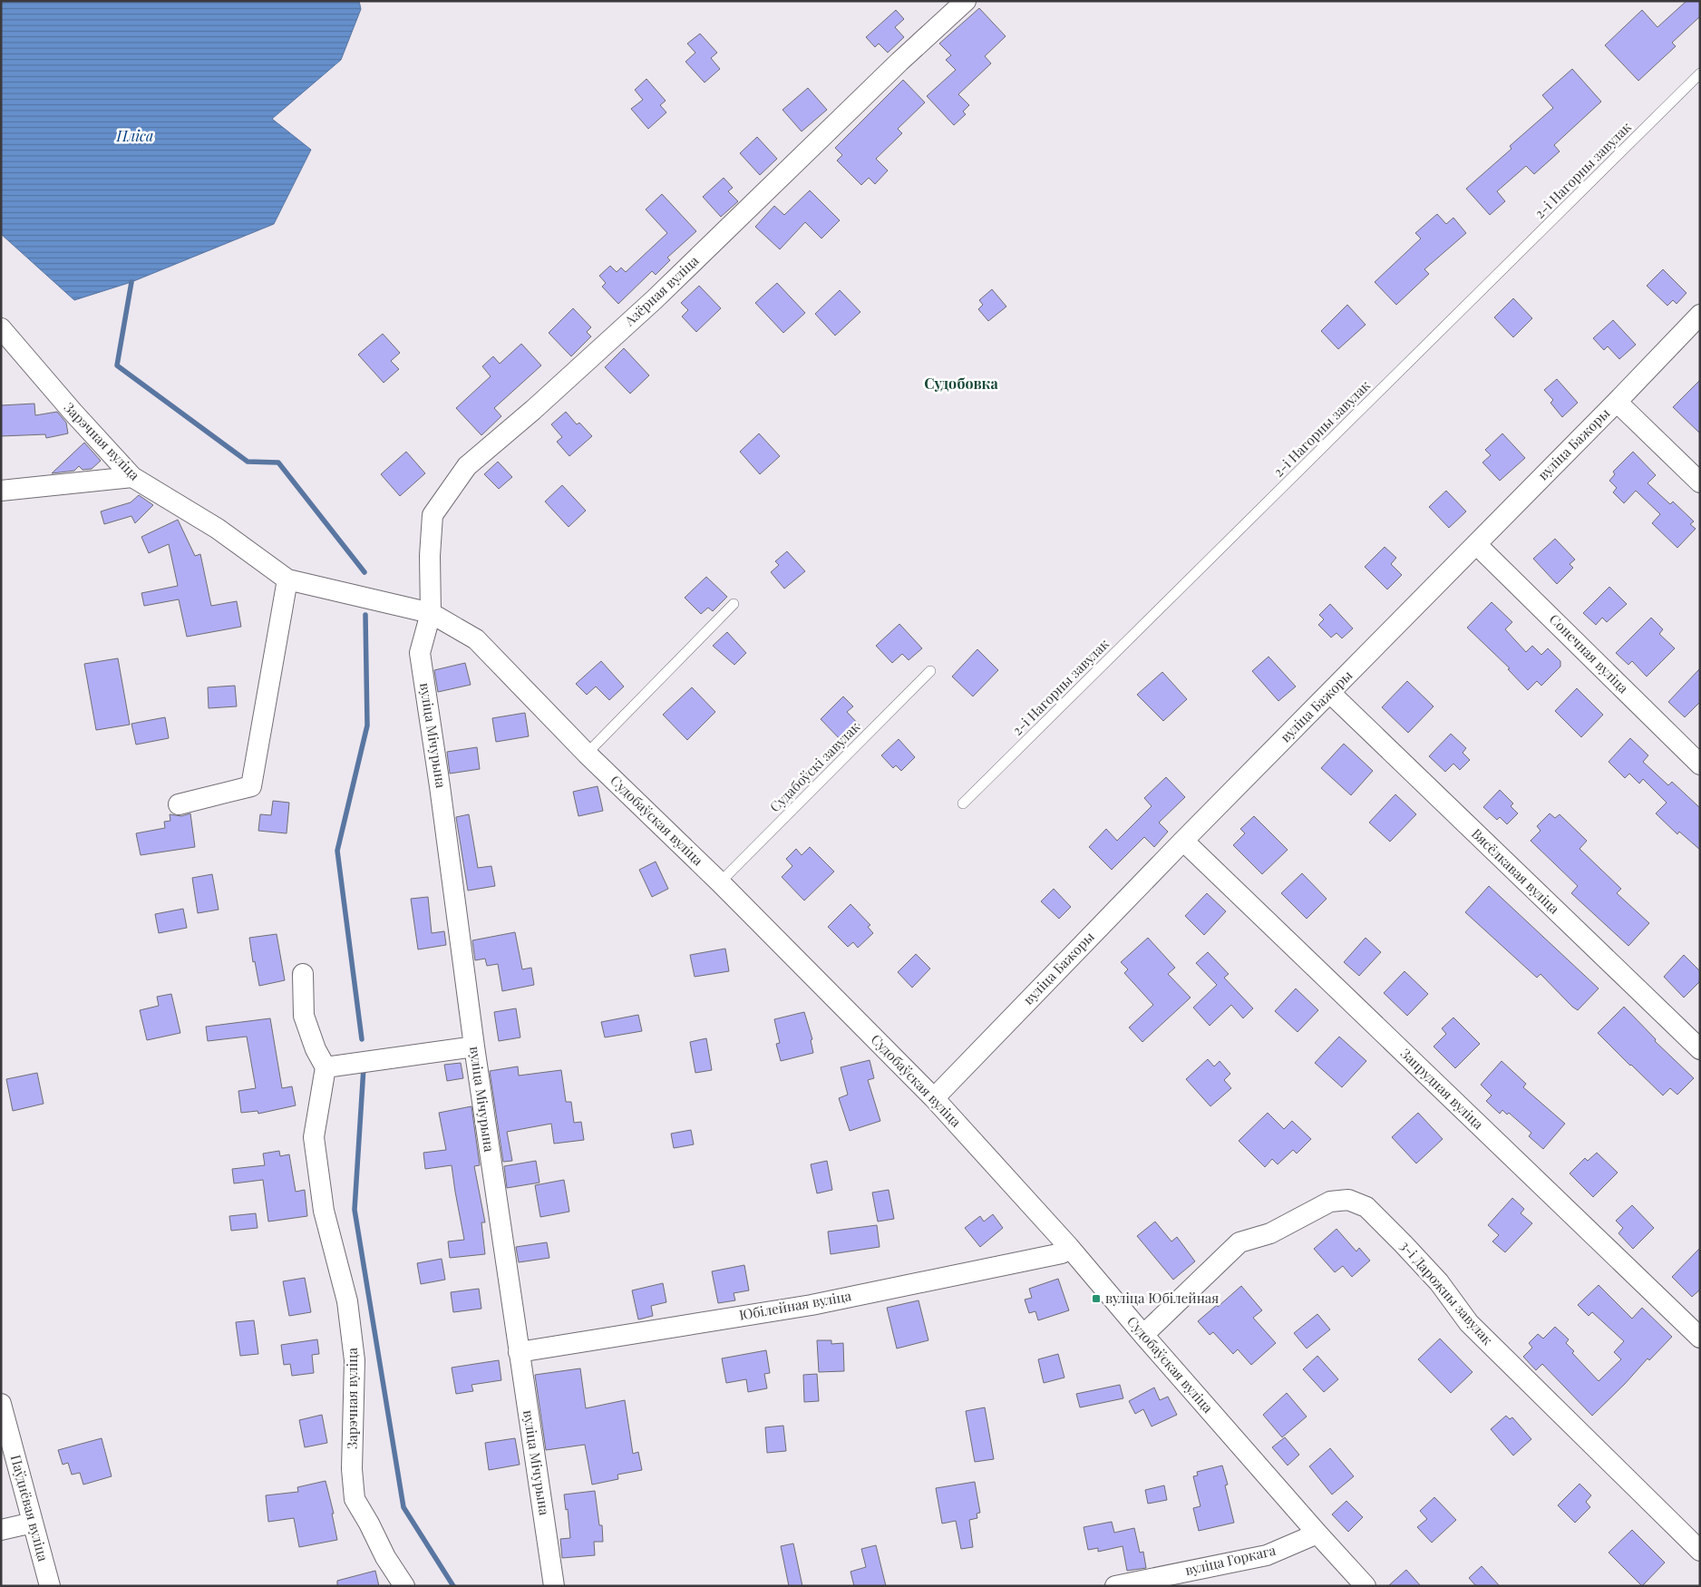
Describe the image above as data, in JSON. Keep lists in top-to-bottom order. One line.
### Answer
{"streets":{"street":["Азёрная вуліца","Зарэчная вуліца","вуліца Бажоры","Сонечная вуліца","вуліца Мічурына","Судобаўская вуліца","Вясёлкавая вуліца","Запрудная вуліца","3-і Дарожны завулак","Юбілейная вуліца","Паўднёвая вуліца","вуліца Горкага"],"lane":["2-і Нагорны завулак","Судабоўскі завулак"]},"crossings":[["Азёрная вуліца","Зарэчная вуліца"],["Азёрная вуліца","вуліца Мічурына"],["Азёрная вуліца","Судобаўская вуліца"],["Зарэчная вуліца","вуліца Мічурына"],["Зарэчная вуліца","Судобаўская вуліца"],["вуліца Бажоры","Сонечная вуліца"],["вуліца Бажоры","Судобаўская вуліца"],["вуліца Бажоры","Вясёлкавая вуліца"],["вуліца Бажоры","Запрудная вуліца"],["вуліца Мічурына","Судобаўская вуліца"],["вуліца Мічурына","Юбілейная вуліца"],["Судабоўскі завулак","Судобаўская вуліца"],["Судобаўская вуліца","3-і Дарожны завулак"],["Судобаўская вуліца","Юбілейная вуліца"],["Судобаўская вуліца","вуліца Горкага"]],"districts":["Судобовка"],"water":["Пліса"],"places":{"transit":["вуліца Юбілейная"]}}
